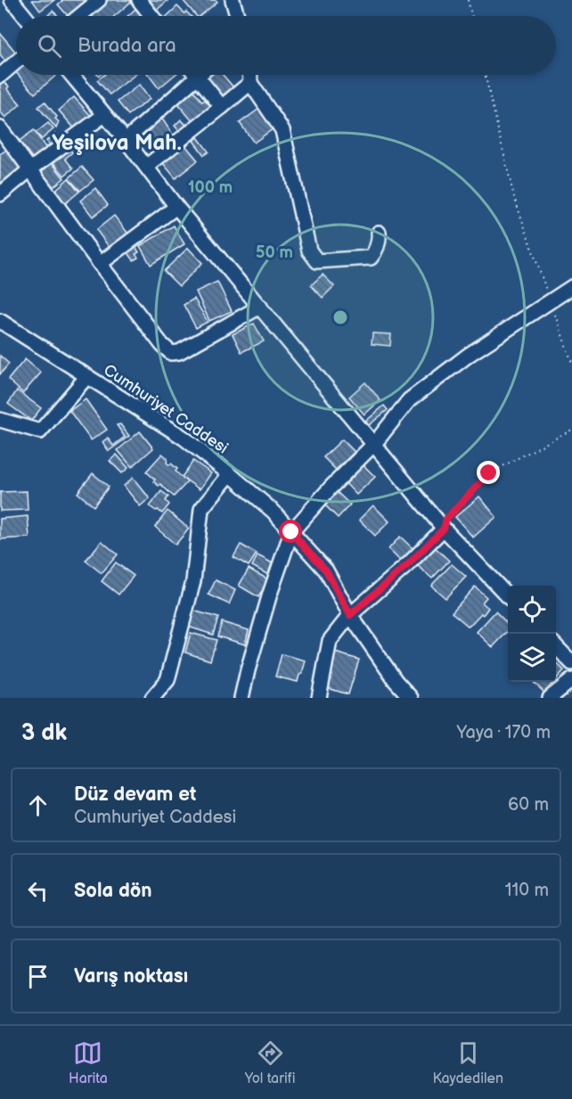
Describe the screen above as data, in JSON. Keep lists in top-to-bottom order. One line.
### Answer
{"streets":{"street":["Cumhuriyet Caddesi"]},"districts":["Yeşilova Mah."],"page":{"search":"Burada ara","heading":["3 dk","Yaya · 170 m"],"list":[["Düz devam et","Cumhuriyet Caddesi","60 m"],["Sola dön","110 m"],"Varış noktası"],"nav":["Harita","Yol tarifi","Kaydedilen"]},"rings":["100 m","50 m"]}
